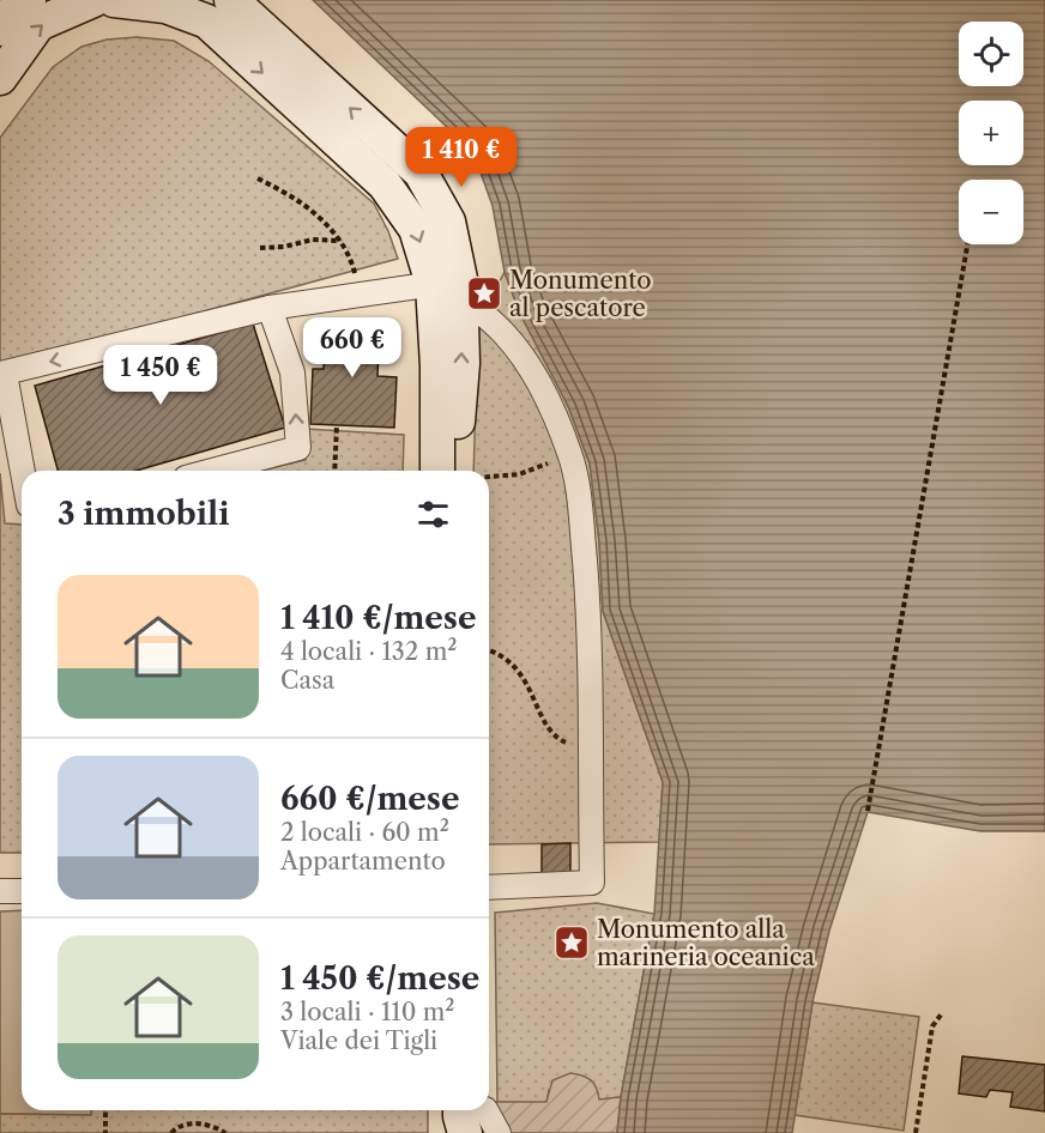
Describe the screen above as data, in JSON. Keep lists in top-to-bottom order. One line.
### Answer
{"places":{"place":["Monumento al pescatore","Monumento alla marineria oceanica"]},"page":{"map_buttons":["+","−"],"price":["1 410 €","660 €","1 450 €"],"heading":"3 immobili","list":[{"name":"1 410 €/mese","note":"4 locali · 132 m² · Casa"},{"name":"660 €/mese","note":"2 locali · 60 m² · Appartamento"},{"name":"1 450 €/mese","note":"3 locali · 110 m² · Viale dei Tigli"}]}}
